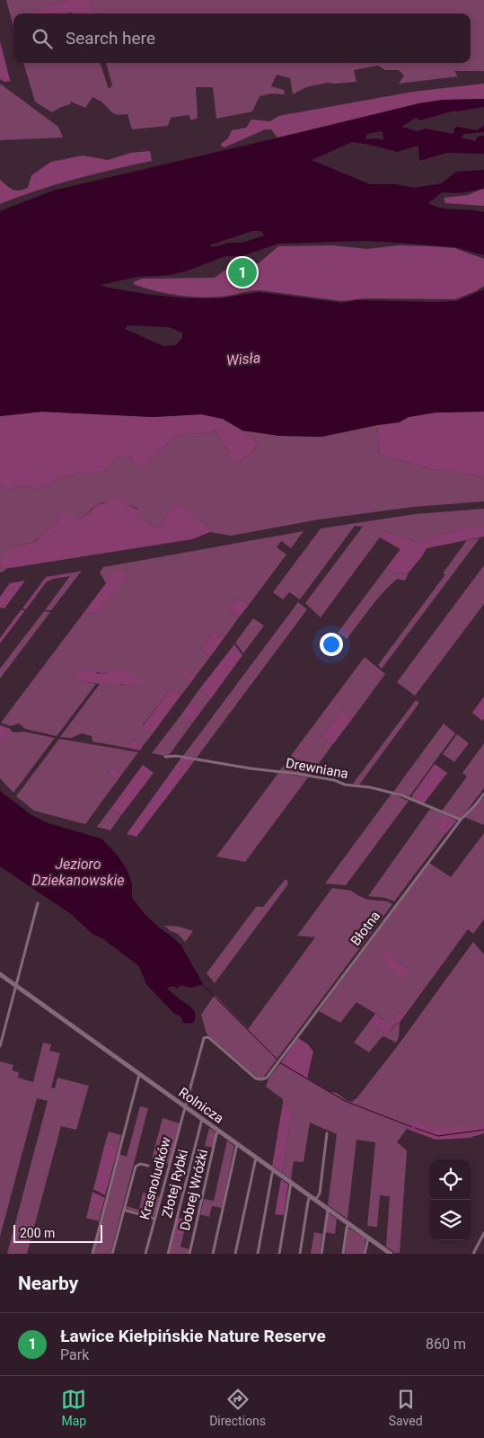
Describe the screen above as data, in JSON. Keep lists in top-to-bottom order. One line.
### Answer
{"streets":{"street":["Drewniana","Błotna","Rolnicza","Krasnoludków","Złotej Rybki","Dobrej Wróżki"]},"crossings":[["Drewniana","Błotna"],["Błotna","Krasnoludków"],["Rolnicza","Krasnoludków"],["Rolnicza","Złotej Rybki"],["Rolnicza","Dobrej Wróżki"]],"water":["Wisła","Jezioro Dziekanowskie"],"scale_bar":"200 m","page":{"search":"Search here","pins":"1","scale":"200 m","heading":"Nearby","list":[{"mark":"1","name":"Ławice Kiełpińskie Nature Reserve","note":"Park","value":"860 m"}],"nav":["Map","Directions","Saved"]}}
